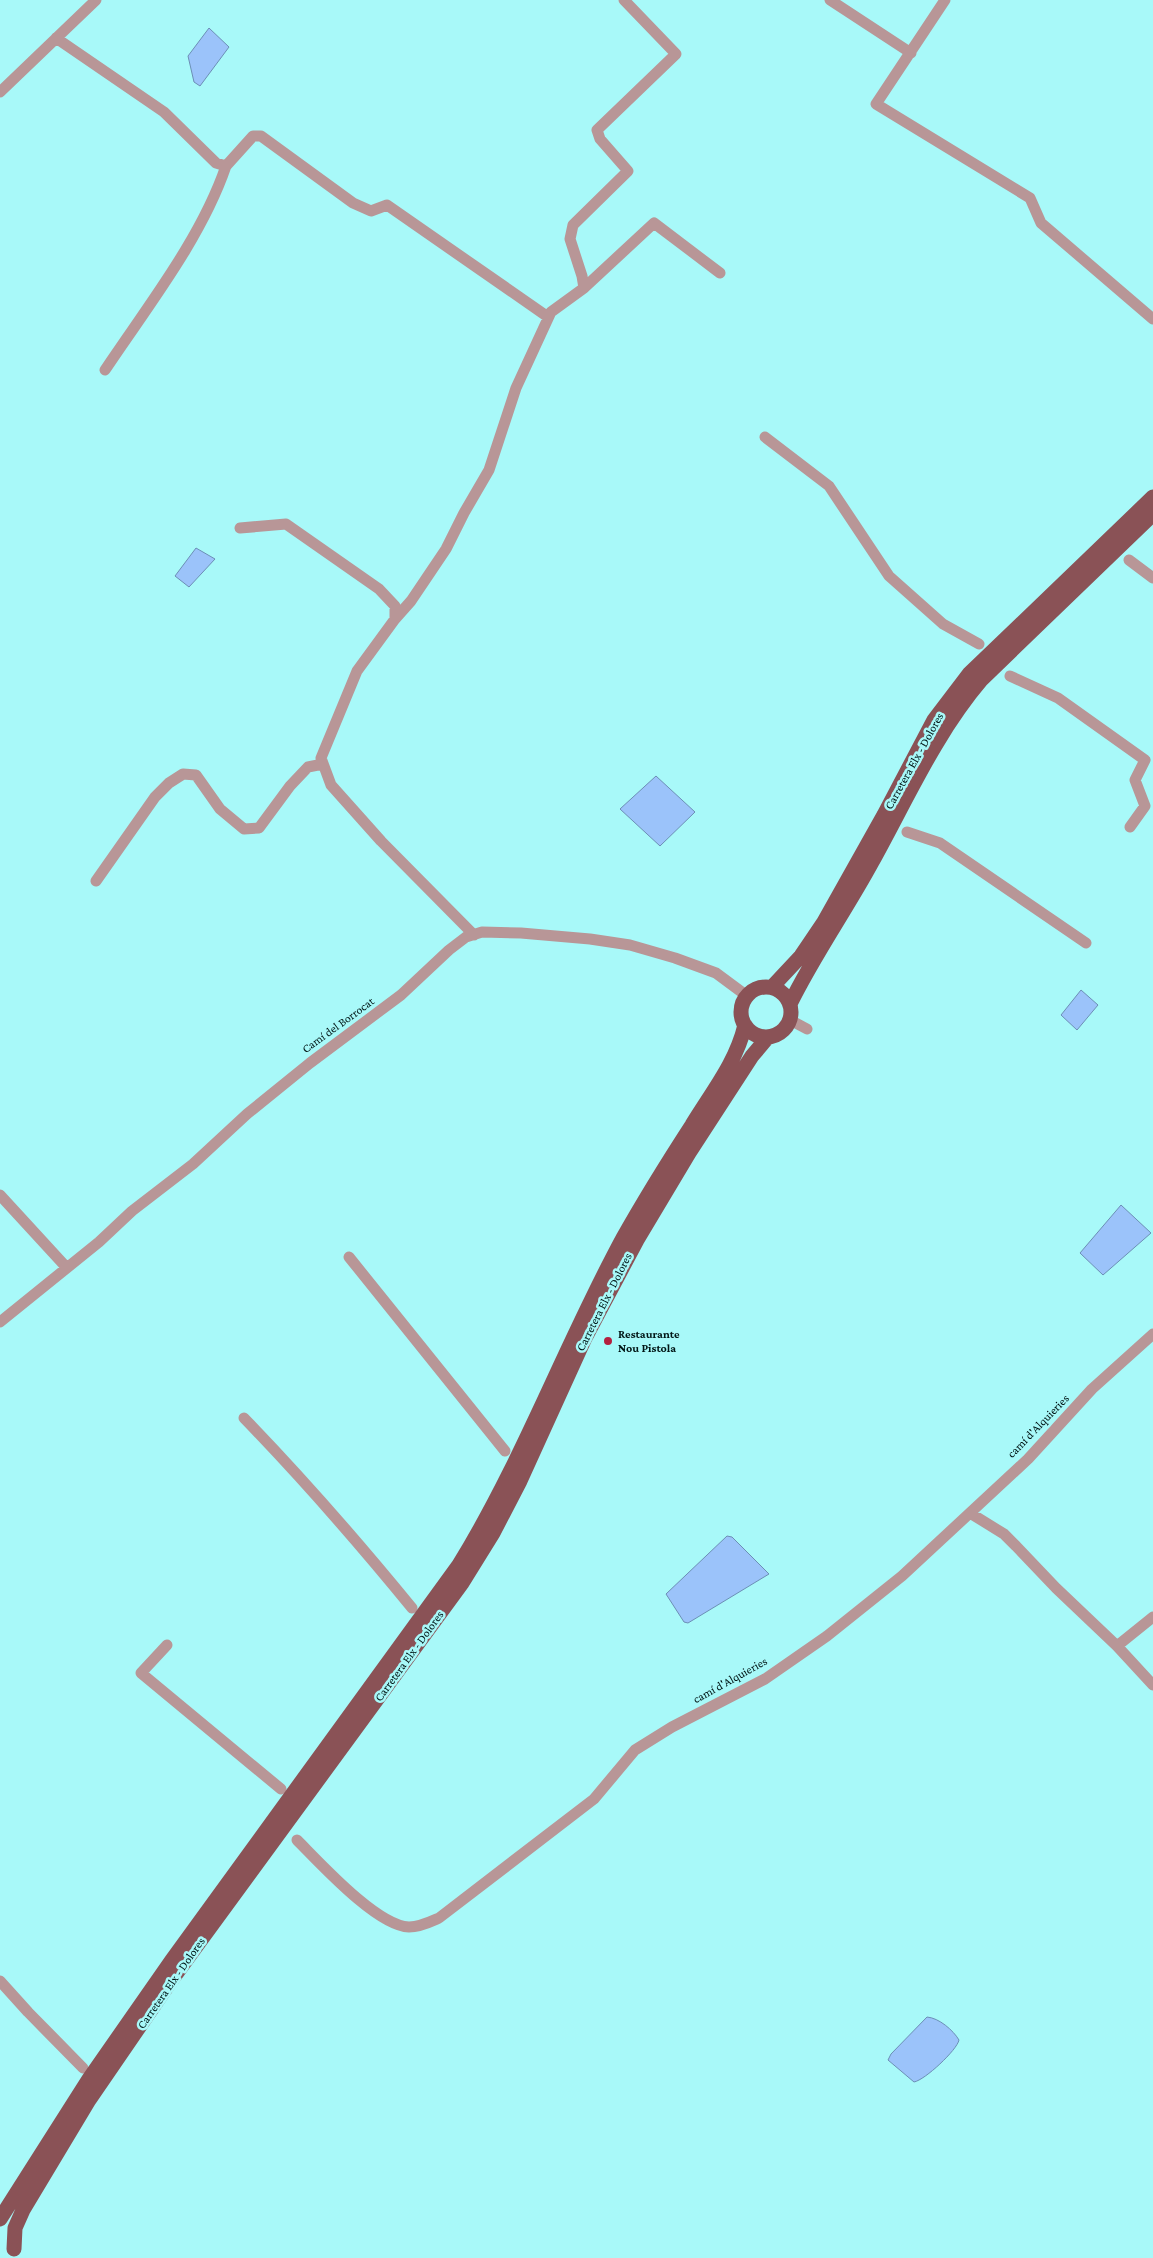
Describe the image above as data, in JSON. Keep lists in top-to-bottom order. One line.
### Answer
{"streets":{"main road":["Carretera Elx - Dolores"],"street":["Camí del Borrocat","camí d'Alquieries"]},"crossings":[["Carretera Elx - Dolores","Camí del Borrocat"]],"places":["Restaurante Nou Pistola"]}
